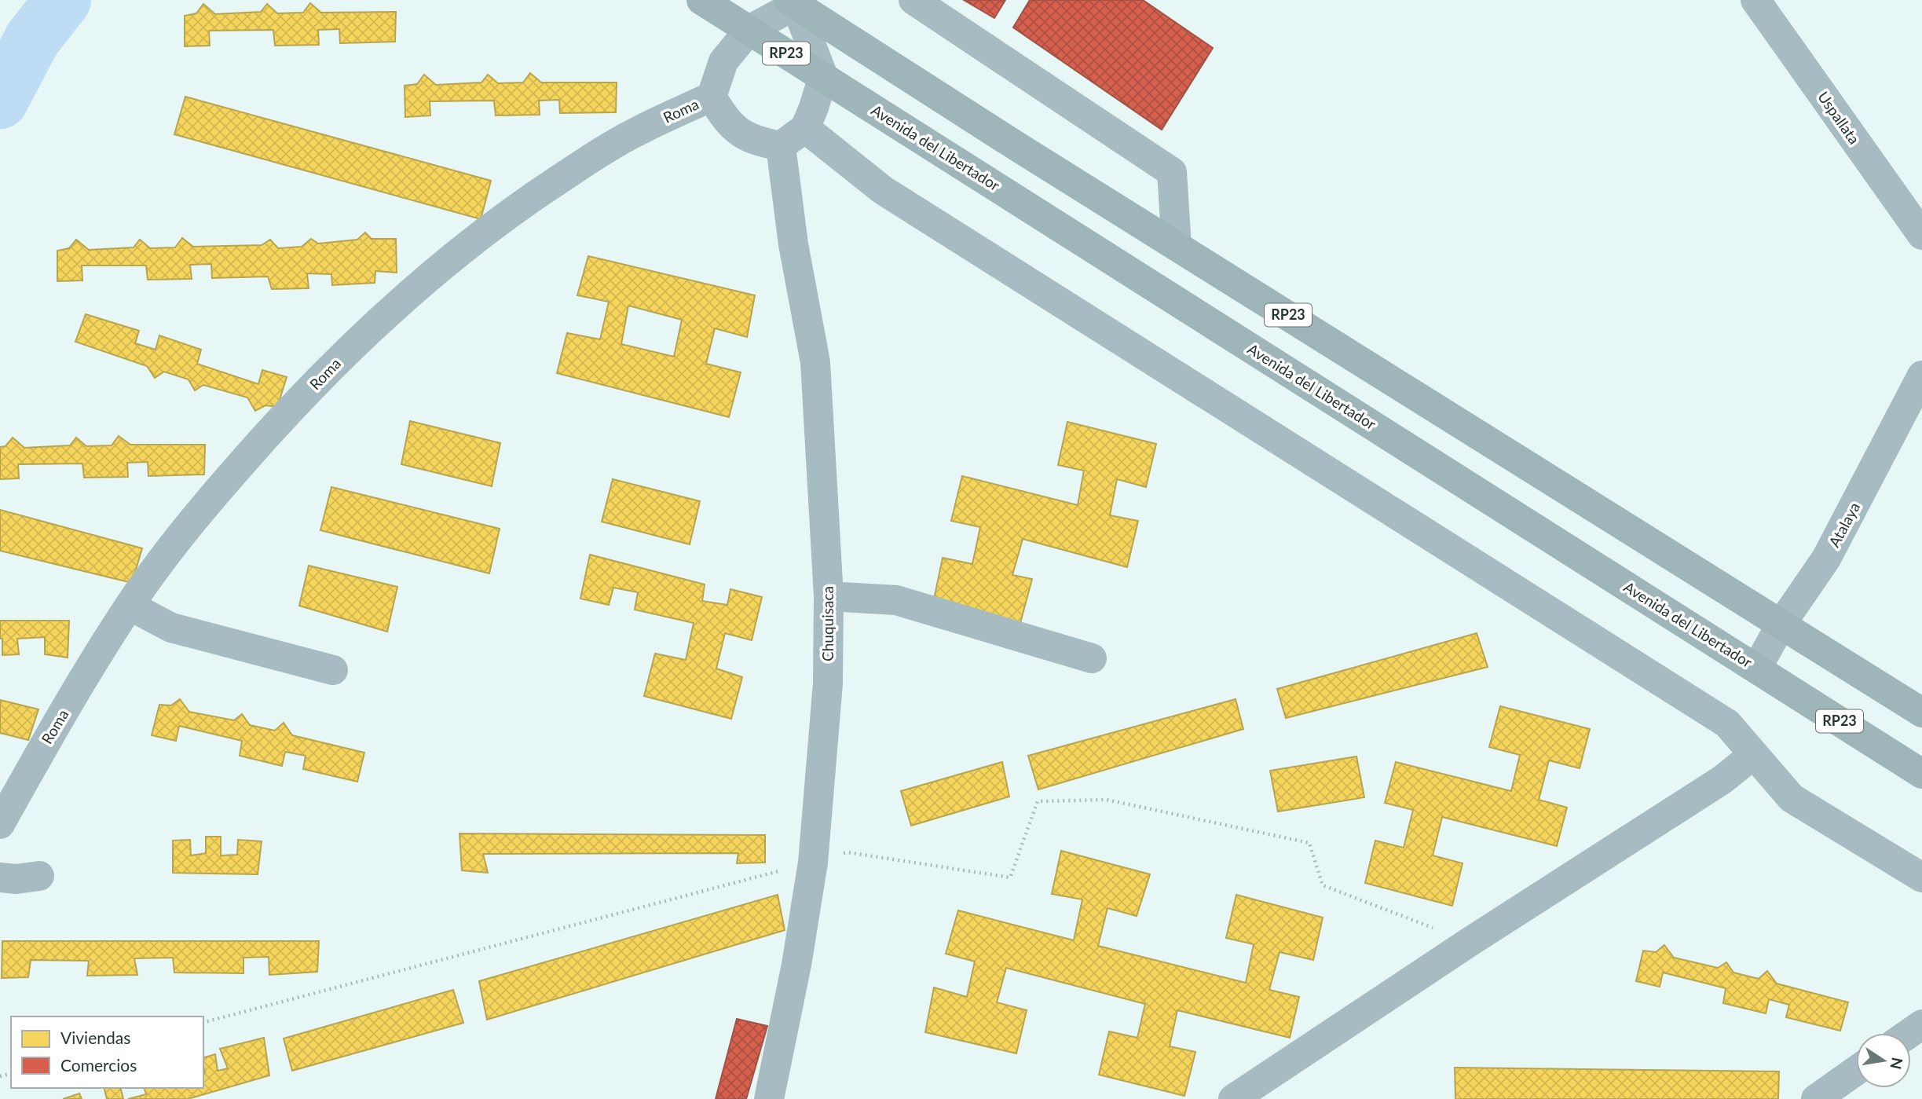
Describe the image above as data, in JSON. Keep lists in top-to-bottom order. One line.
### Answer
{"streets":{"main road":["RP23","Avenida del Libertador"],"street":["Roma","Uspallata","Atalaya","Chuquisaca"]},"crossings":[["RP23","Atalaya"],["Roma","Avenida del Libertador"],["Roma","Chuquisaca"],["Avenida del Libertador","Atalaya"],["Avenida del Libertador","Chuquisaca"]],"legend":["Viviendas","Comercios"],"north":"right"}
